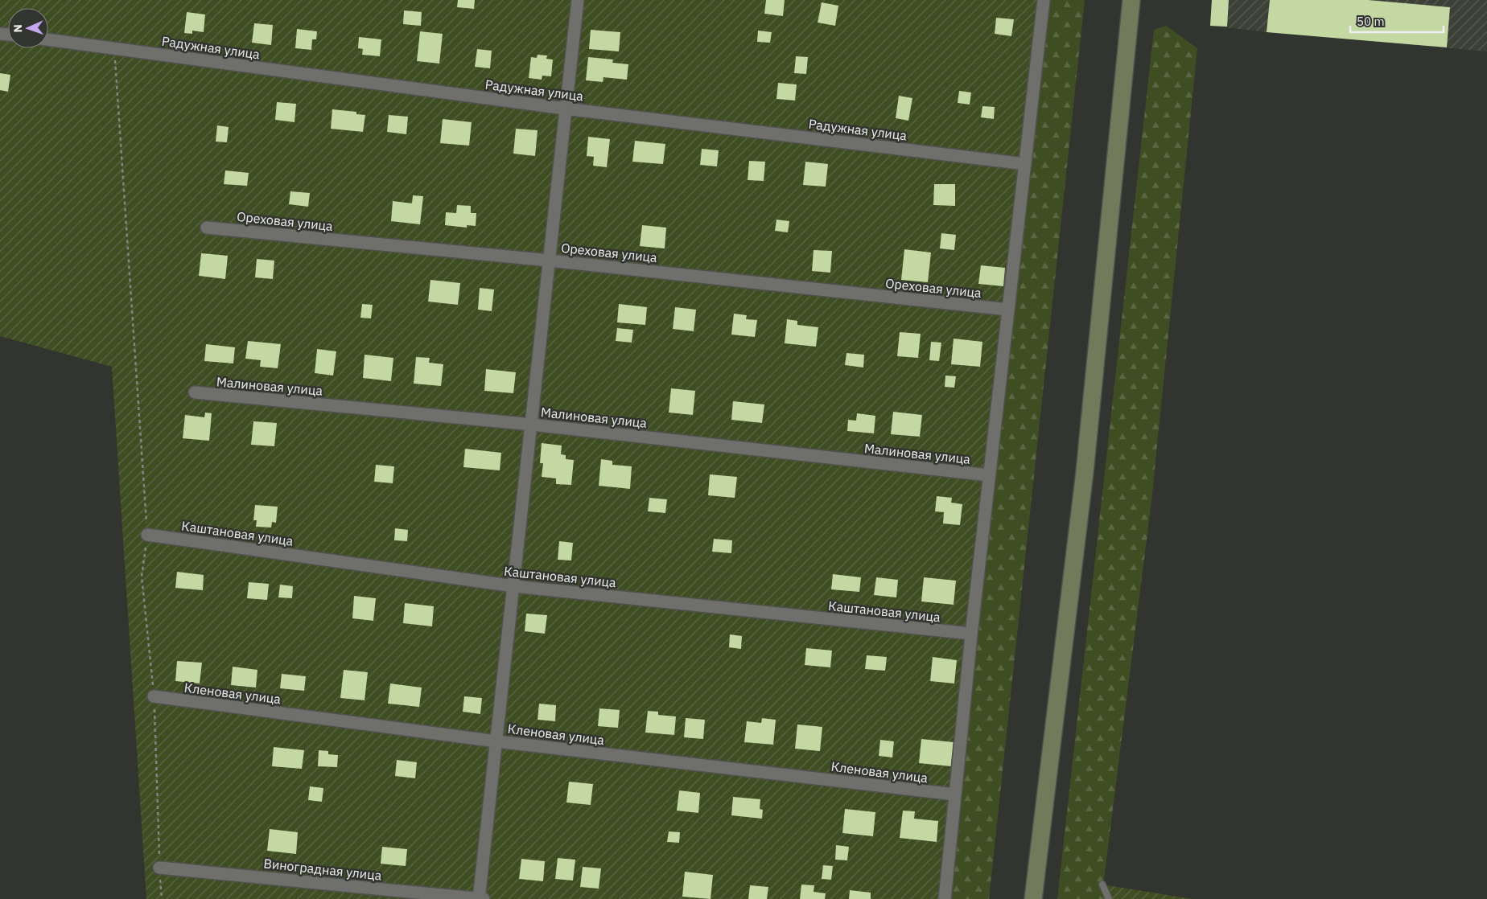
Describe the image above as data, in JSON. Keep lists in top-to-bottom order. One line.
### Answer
{"streets":{"street":["Радужная улица","Ореховая улица","Малиновая улица","Каштановая улица","Кленовая улица","Виноградная улица"]},"scale_bar":"50 m","north":"left"}
